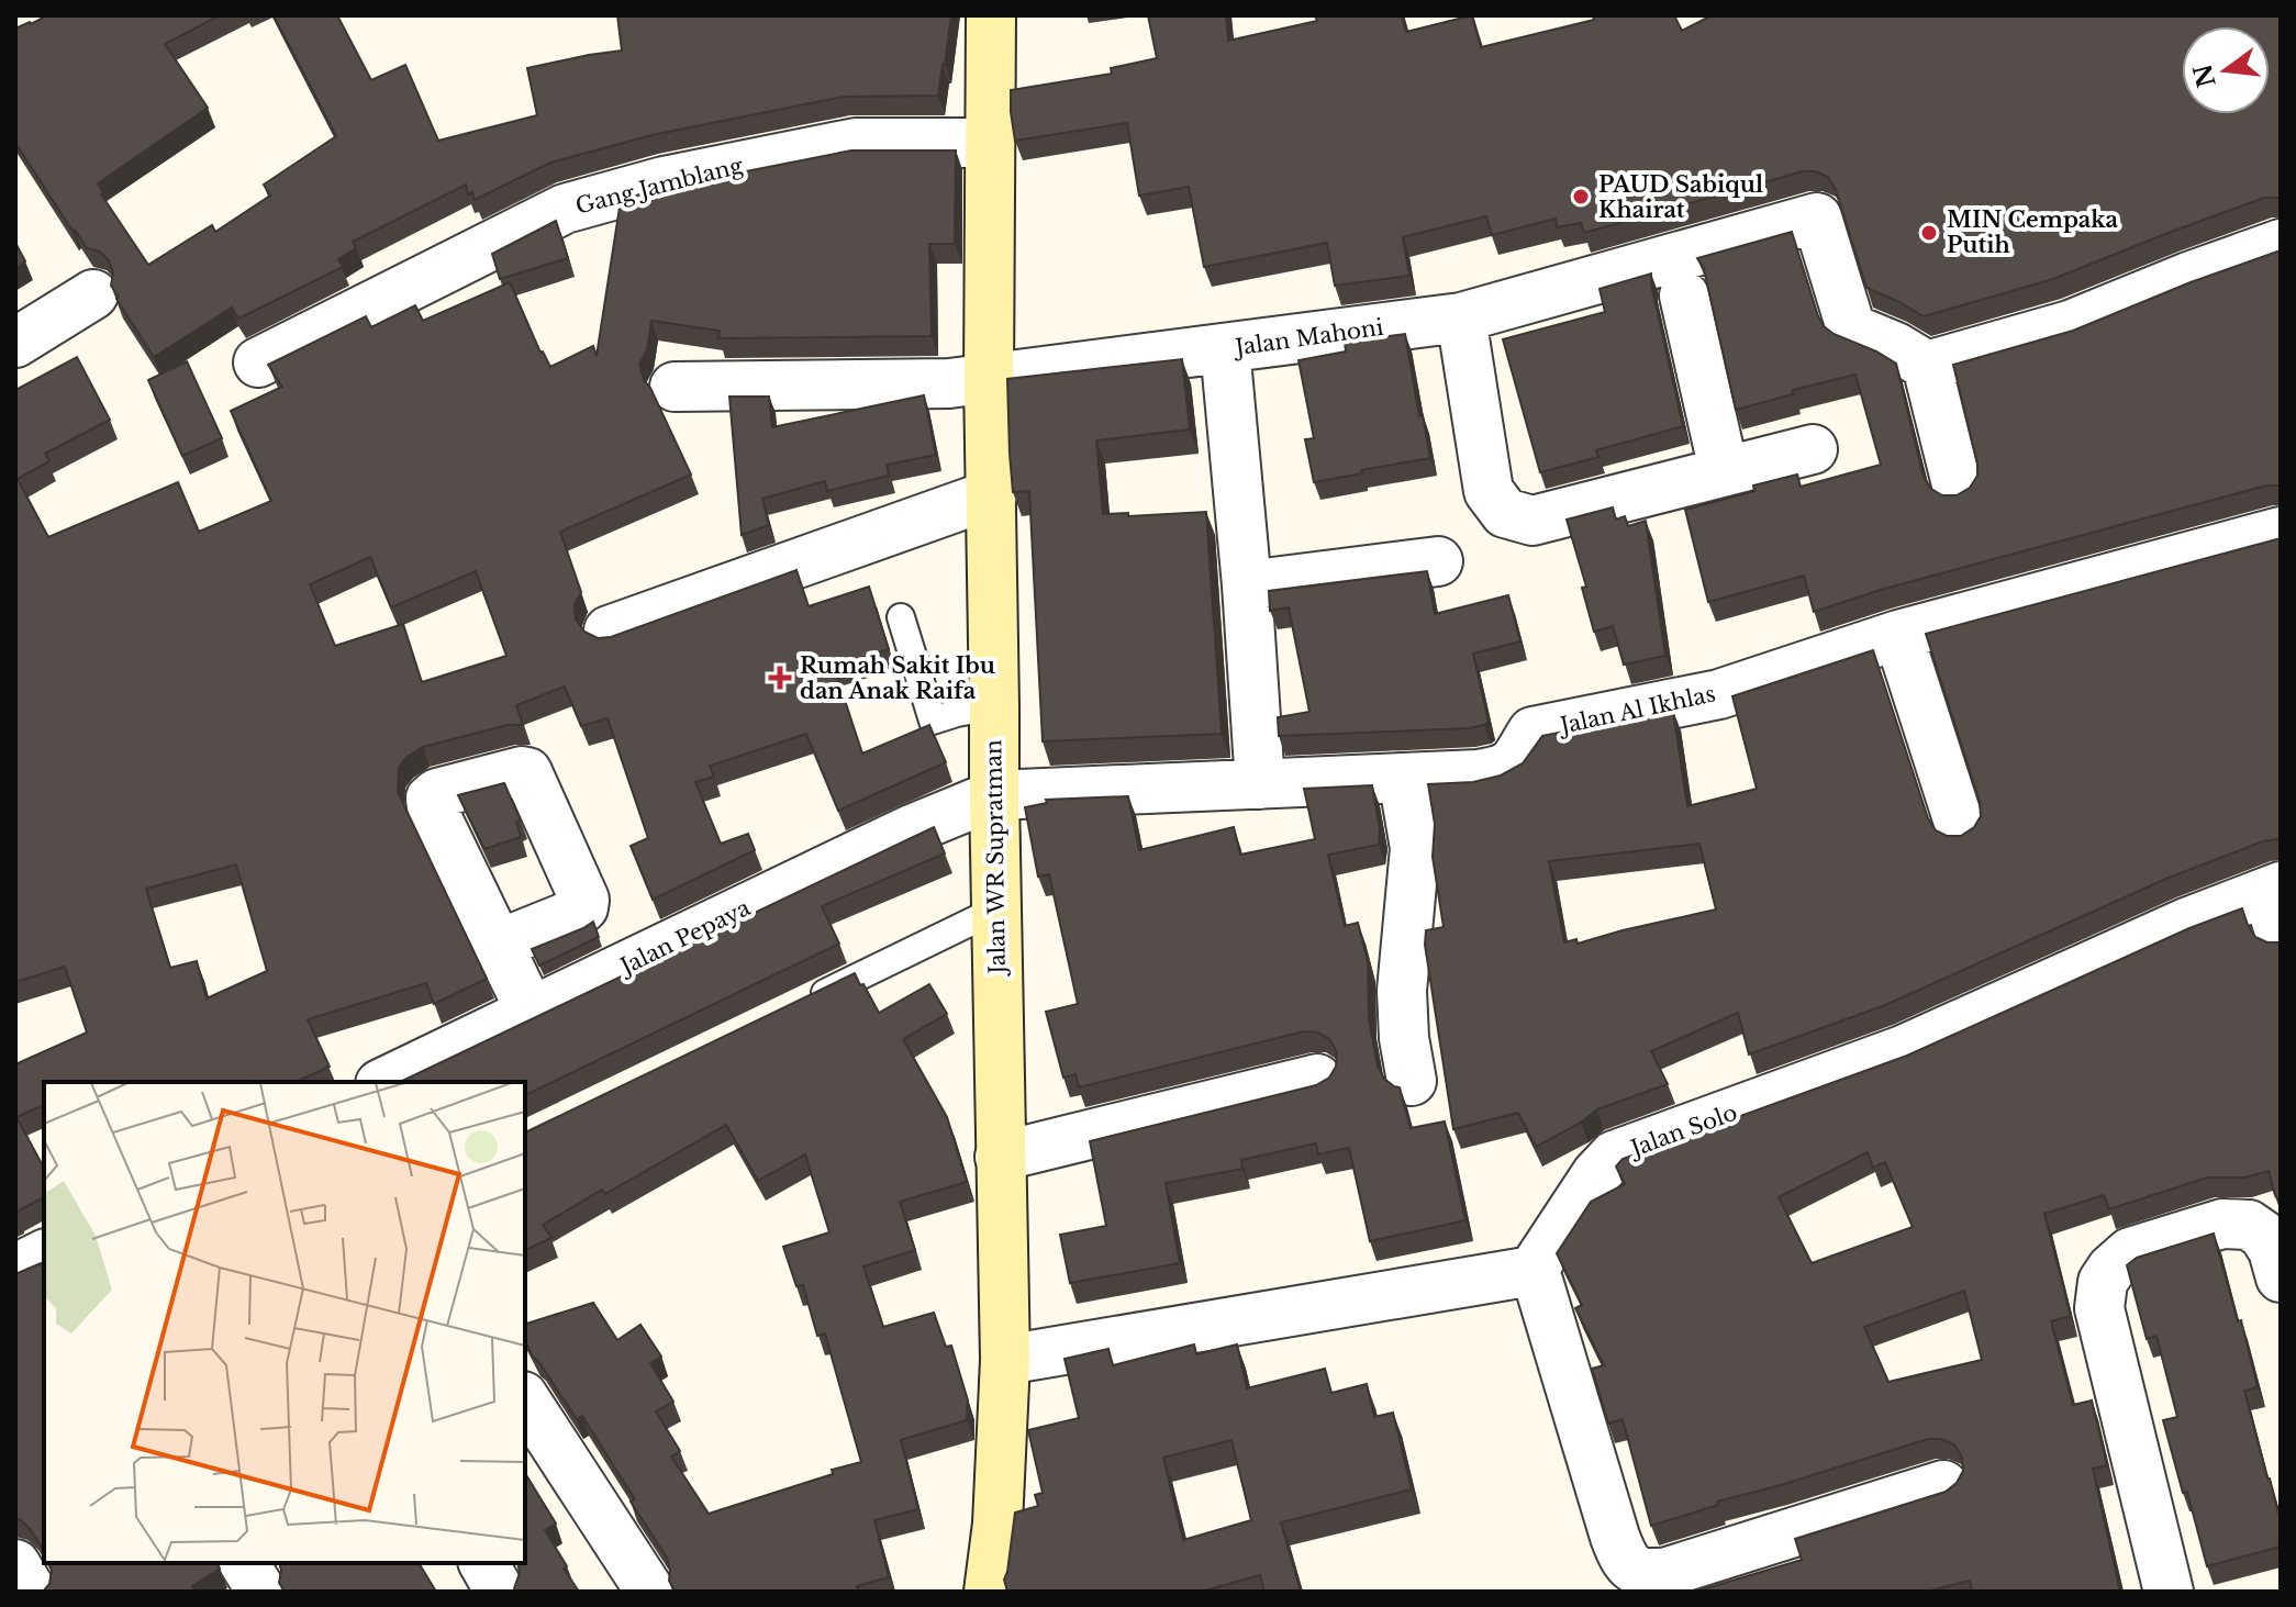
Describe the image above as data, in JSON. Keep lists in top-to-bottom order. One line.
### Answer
{"streets":{"main road":["Jalan WR Supratman"],"street":["Gang Jamblang","Jalan Mahoni","Jalan Al Ikhlas","Jalan Pepaya","Jalan Solo"]},"crossings":[["Gang Jamblang","Jalan WR Supratman"],["Jalan Mahoni","Jalan WR Supratman"],["Jalan Al Ikhlas","Jalan WR Supratman"],["Jalan Al Ikhlas","Jalan Pepaya"],["Jalan WR Supratman","Jalan Pepaya"]],"places":{"other":["PAUD Sabiqul Khairat","MIN Cempaka Putih"],"health":["Rumah Sakit Ibu dan Anak Raifa"]},"north":"left"}
